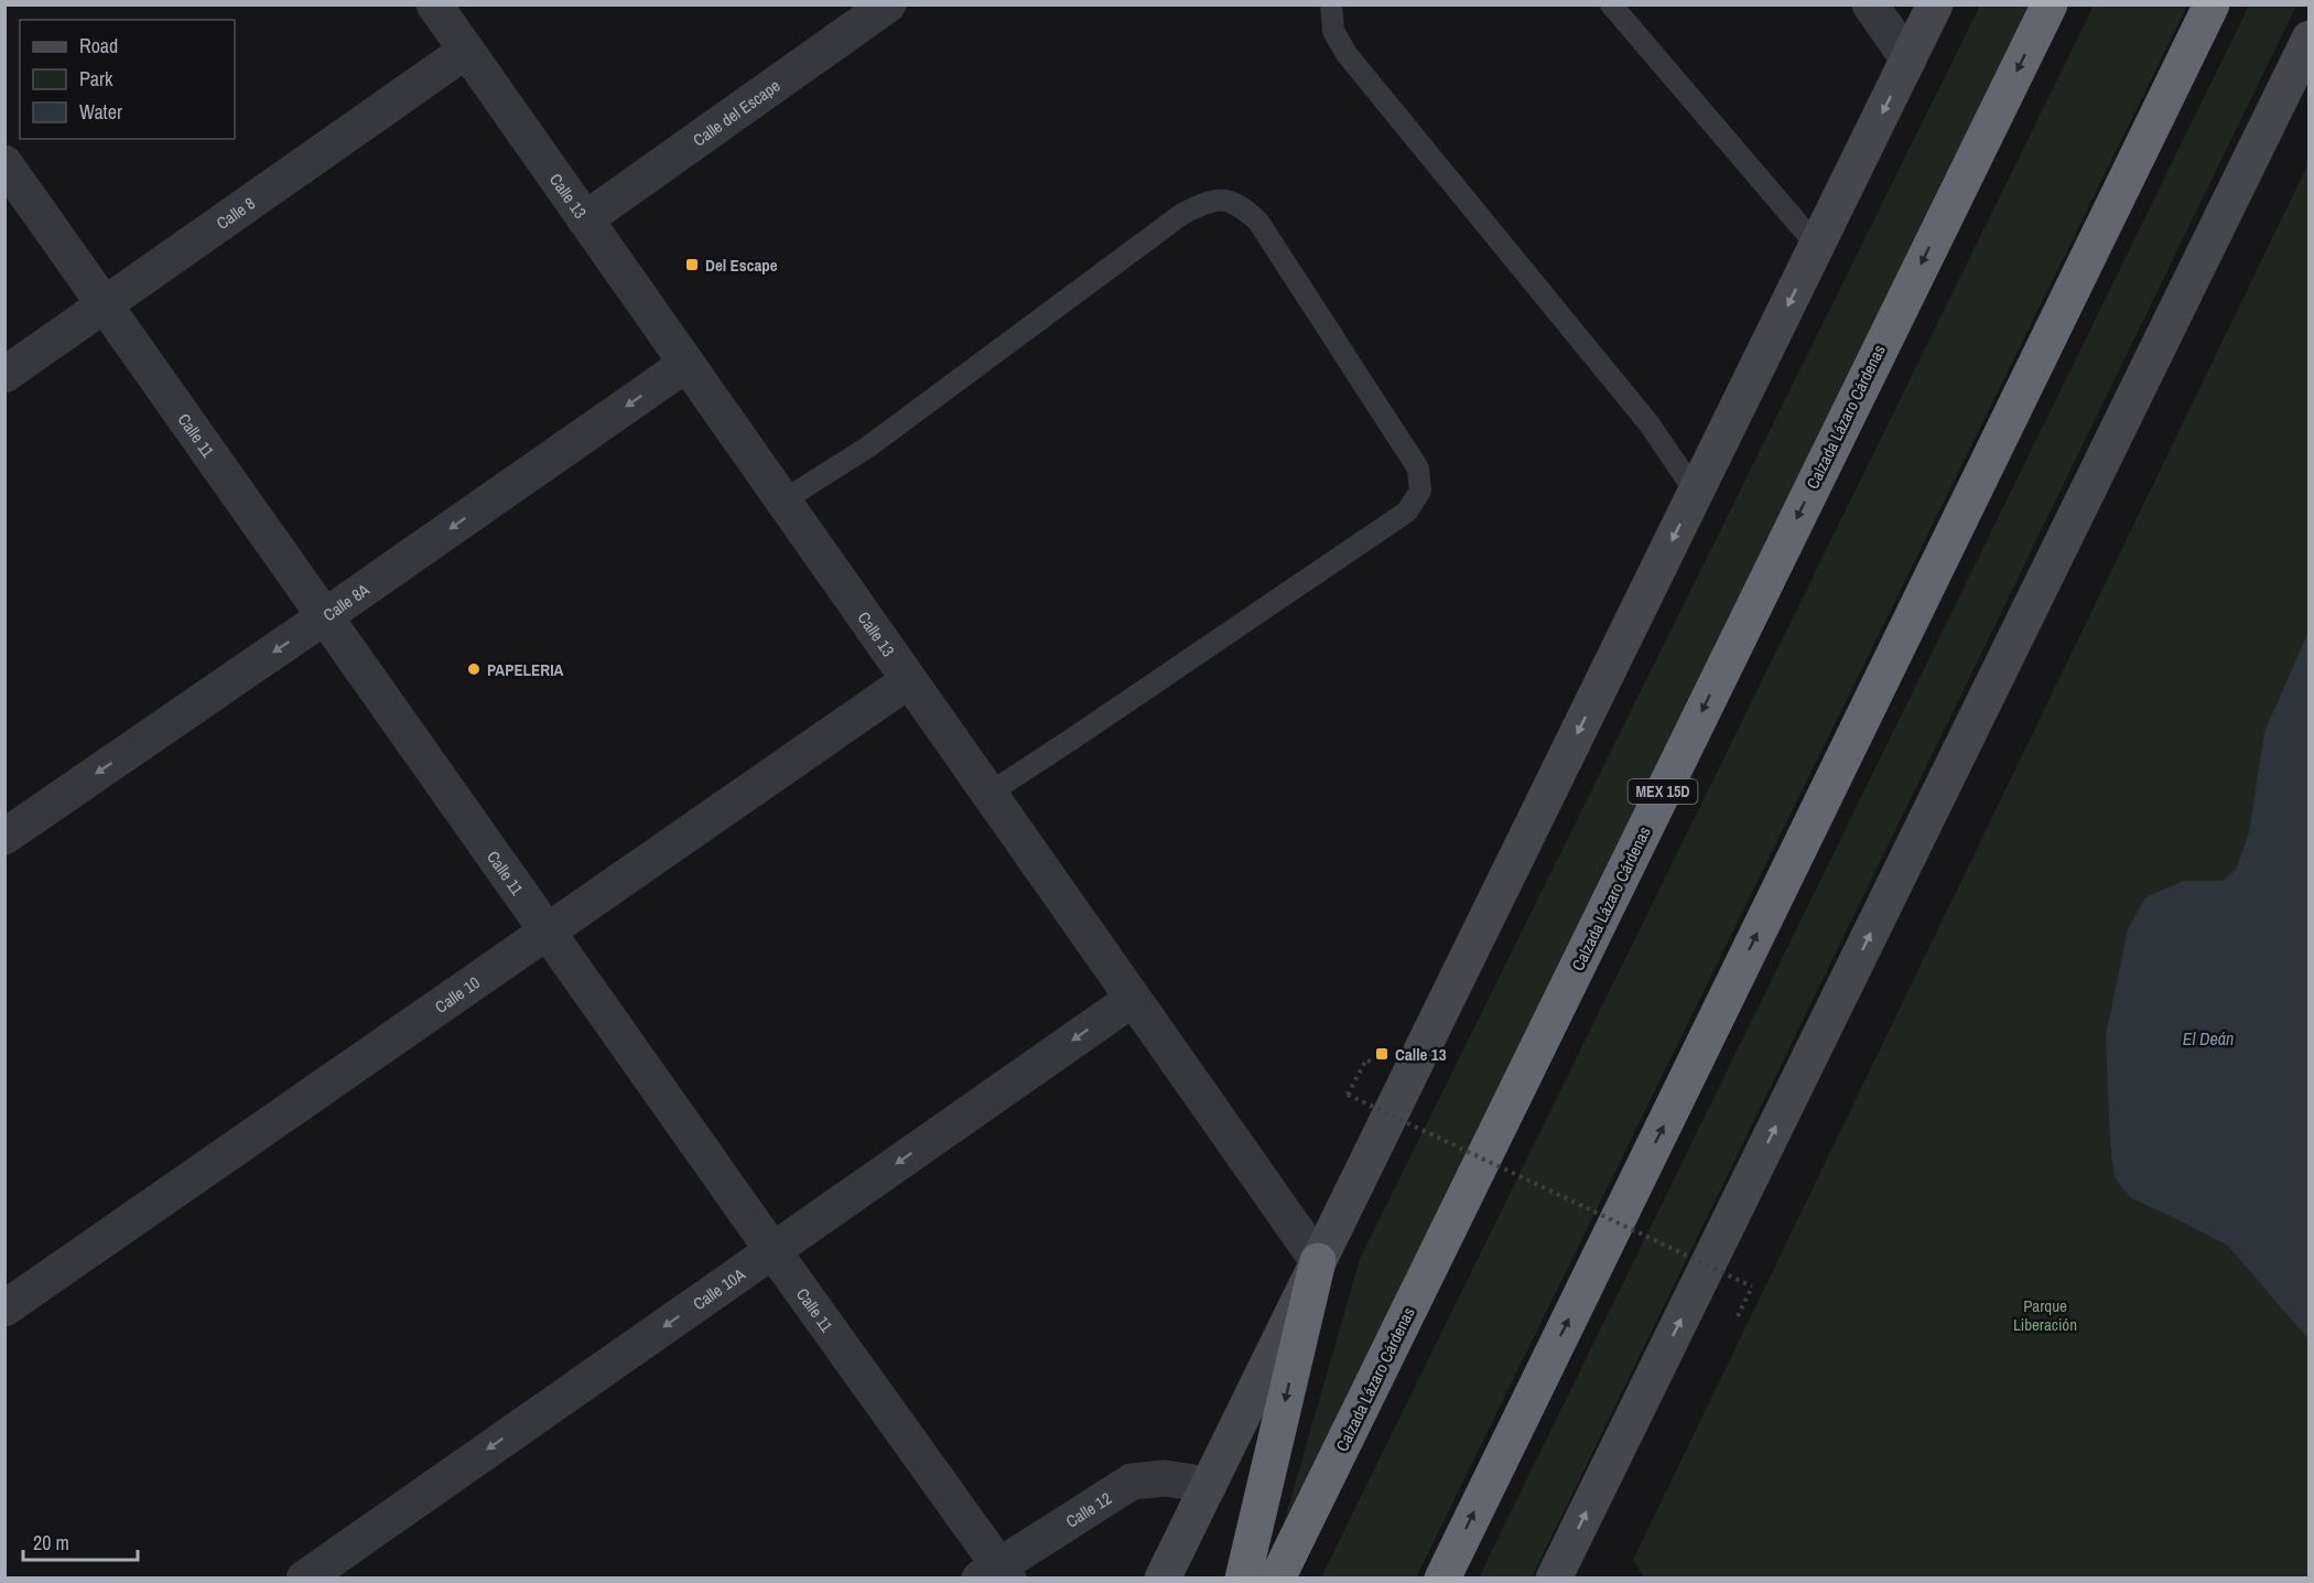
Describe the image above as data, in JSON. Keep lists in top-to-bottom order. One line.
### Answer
{"streets":{"highway":["Calzada Lázaro Cárdenas","MEX 15D"],"street":["Calle del Escape","Calle 13","Calle 8","Calle 11","Calle 8A","Calle 10","Calle 10A","Calle 12"]},"crossings":[["Calle del Escape","Calle 13"],["Calle 13","Calle 8"],["Calle 13","Calle 8A"],["Calle 13","Calle 10"],["Calle 13","Calle 10A"],["Calle 8","Calle 11"],["Calle 11","Calle 8A"],["Calle 11","Calle 10"],["Calle 11","Calle 10A"],["Calle 11","Calle 12"]],"one_way":["Calle 8A","Calle 10A"],"water":["El Deán"],"parks":["Parque Liberación"],"places":{"transit":["Del Escape","Calle 13"],"other":["PAPELERIA"]},"legend":["Road","Park","Water"],"scale_bar":"20 m"}
